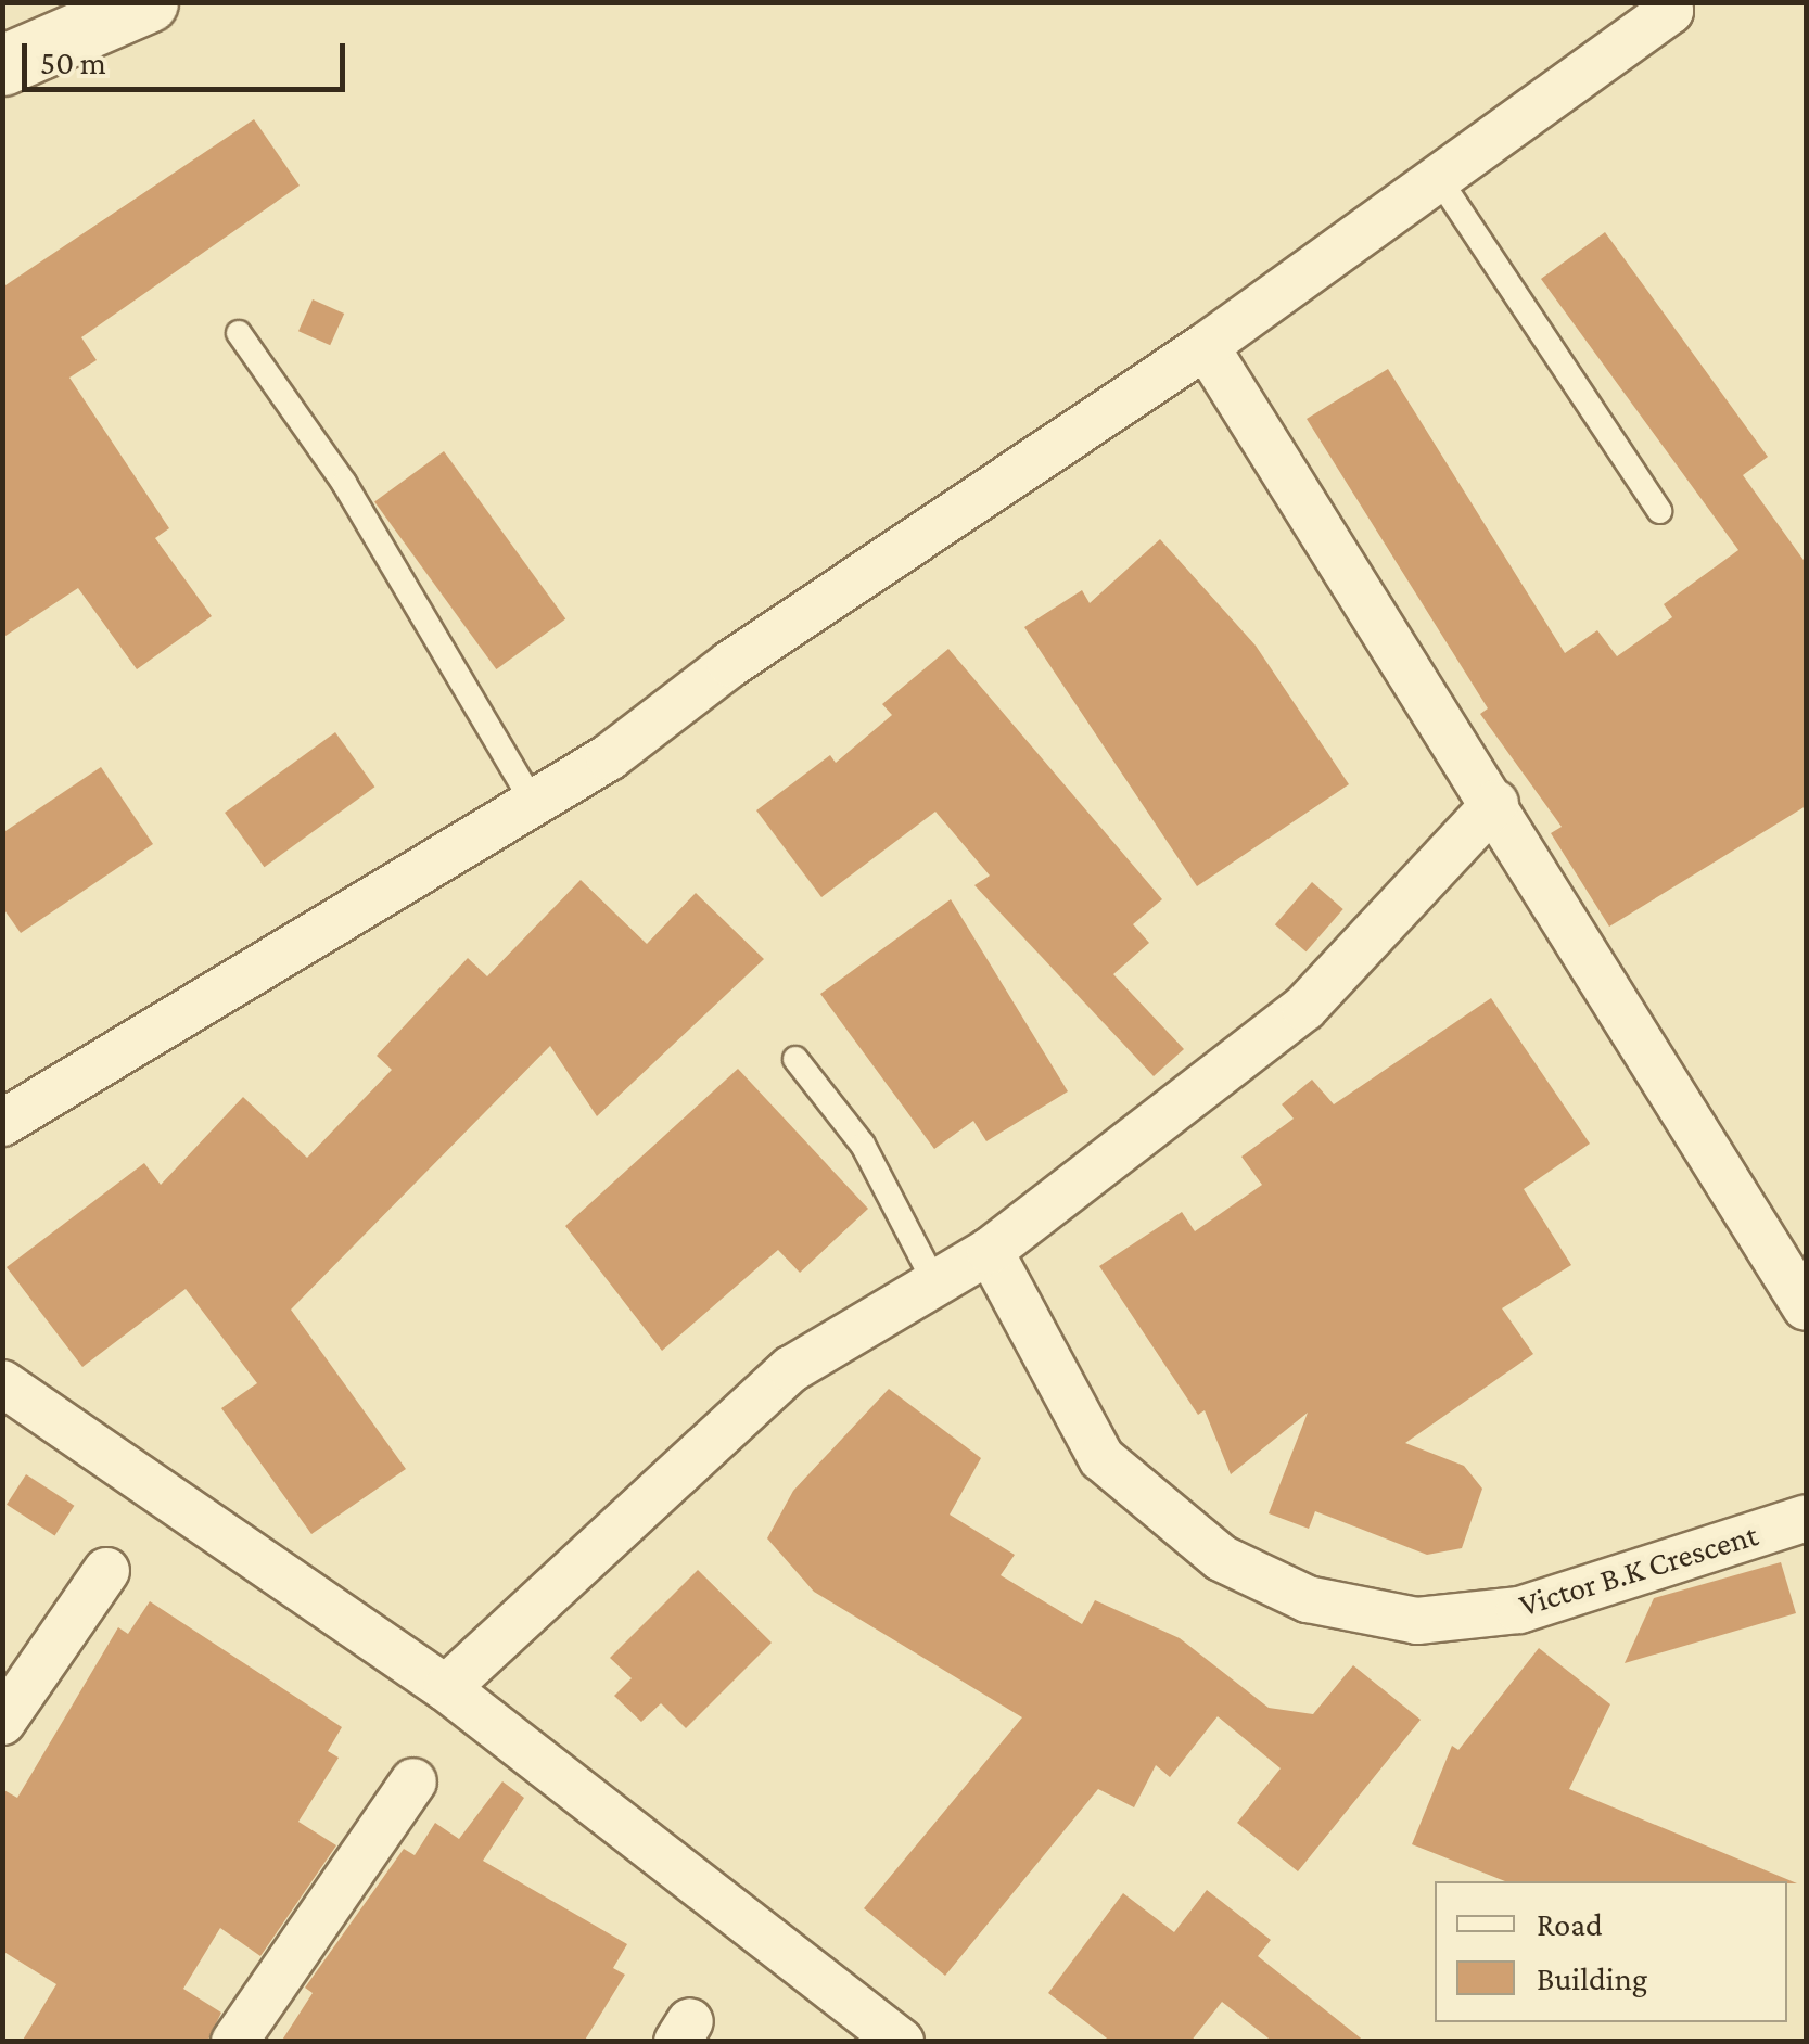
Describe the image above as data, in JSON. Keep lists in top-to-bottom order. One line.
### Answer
{"streets":{"street":["Victor B.K Crescent"]},"legend":["Road","Building"],"scale_bar":"50 m"}
